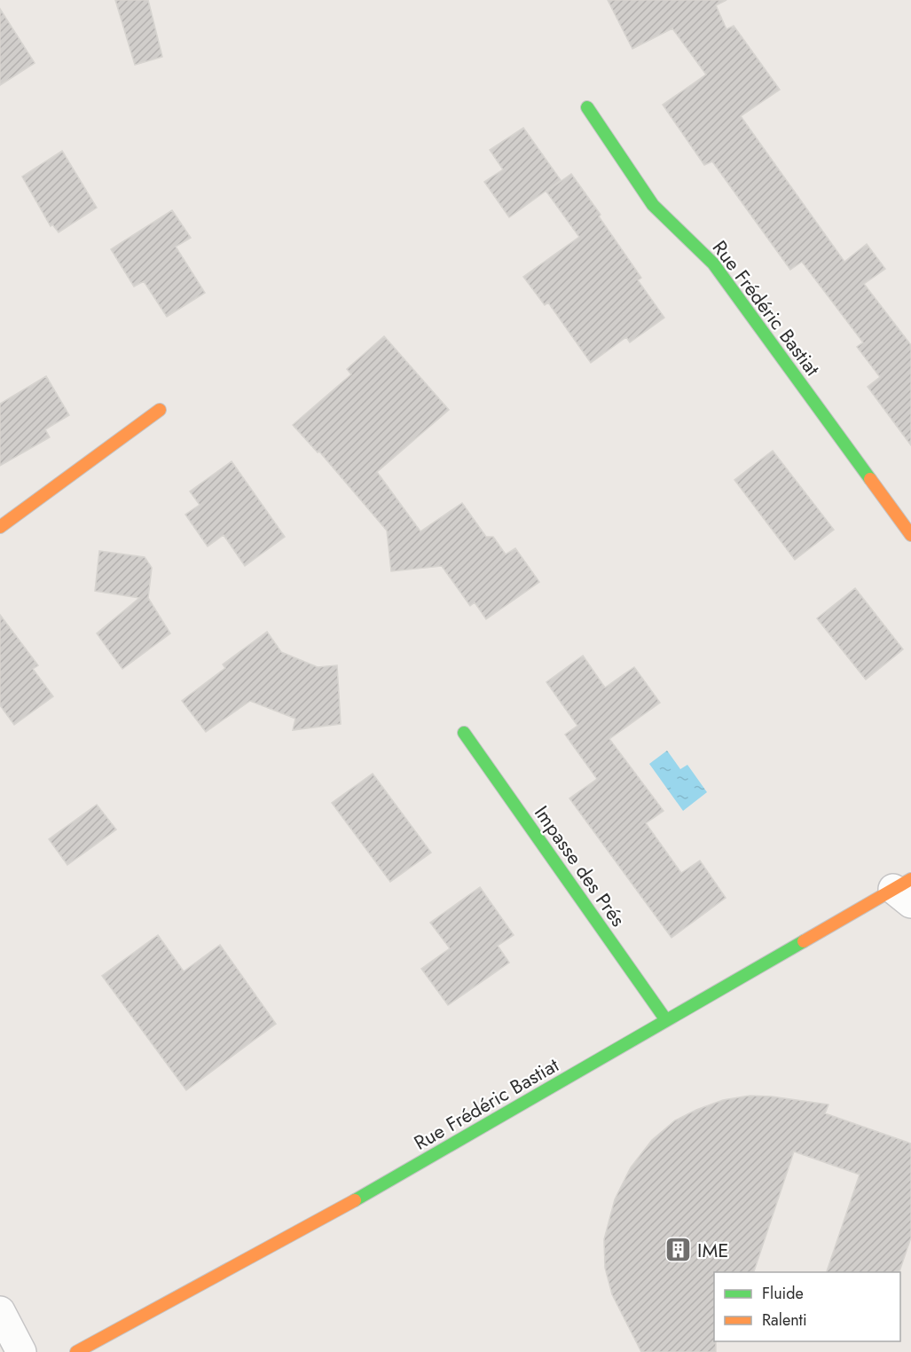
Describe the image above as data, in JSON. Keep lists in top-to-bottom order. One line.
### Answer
{"streets":{"street":["Rue Frédéric Bastiat","Impasse des Prés"]},"crossings":[["Rue Frédéric Bastiat","Impasse des Prés"]],"places":{"building":["IME"]},"legend":["Fluide","Ralenti"]}
